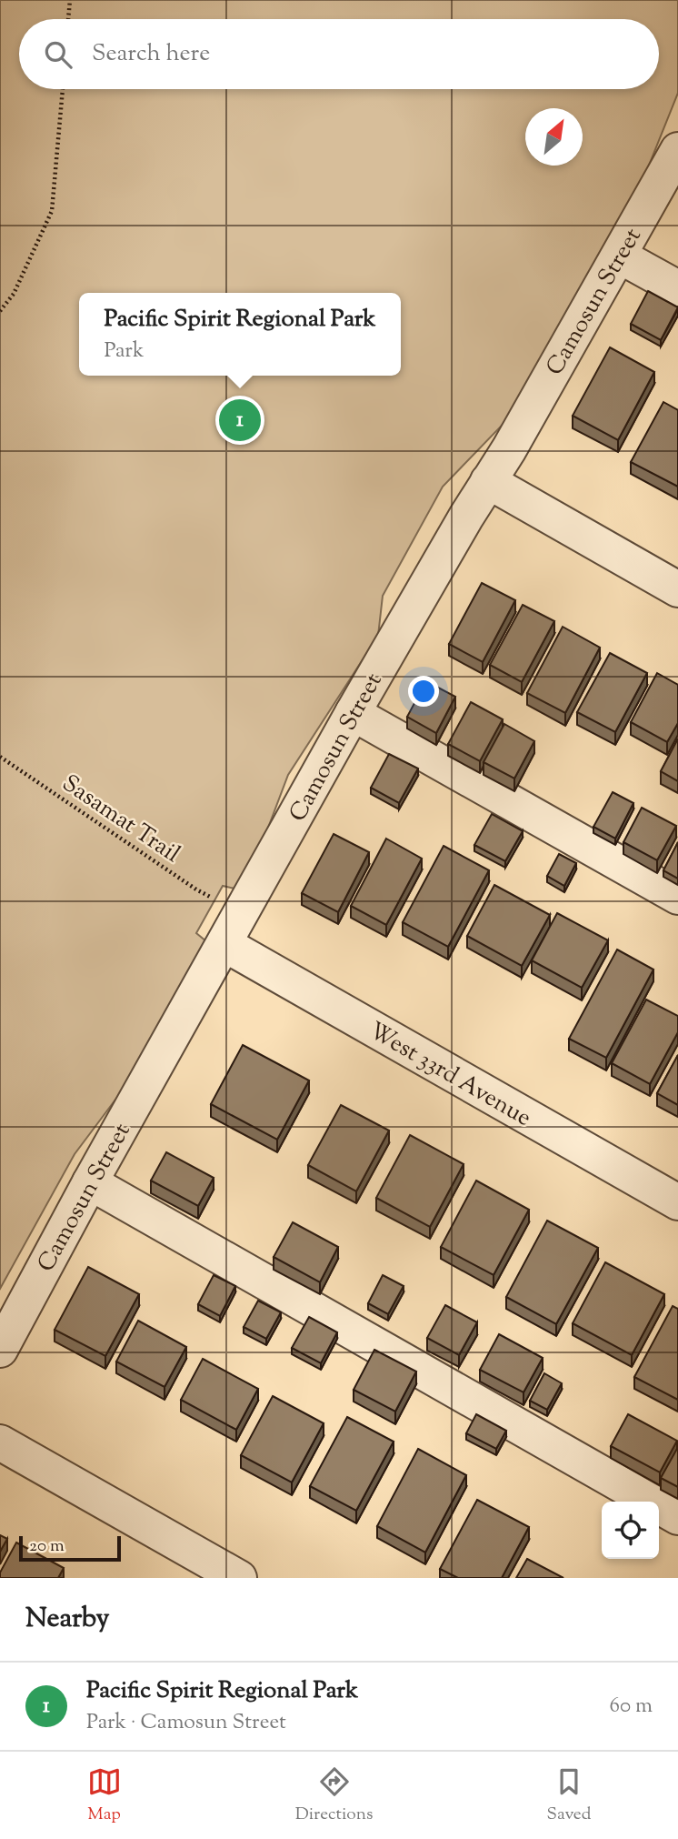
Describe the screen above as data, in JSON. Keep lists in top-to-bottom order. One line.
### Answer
{"streets":{"street":["Camosun Street","West 33rd Avenue"],"path":["Sasamat Trail"]},"crossings":[["Camosun Street","West 33rd Avenue"]],"scale_bar":"20 m","north":"top right","page":{"search":"Search here","popup":["Pacific Spirit Regional Park","Park"],"pins":"1","scale":"20 m","heading":"Nearby","list":[{"mark":"1","name":"Pacific Spirit Regional Park","note":"Park · Camosun Street","value":"60 m"}],"nav":["Map","Directions","Saved"]}}
